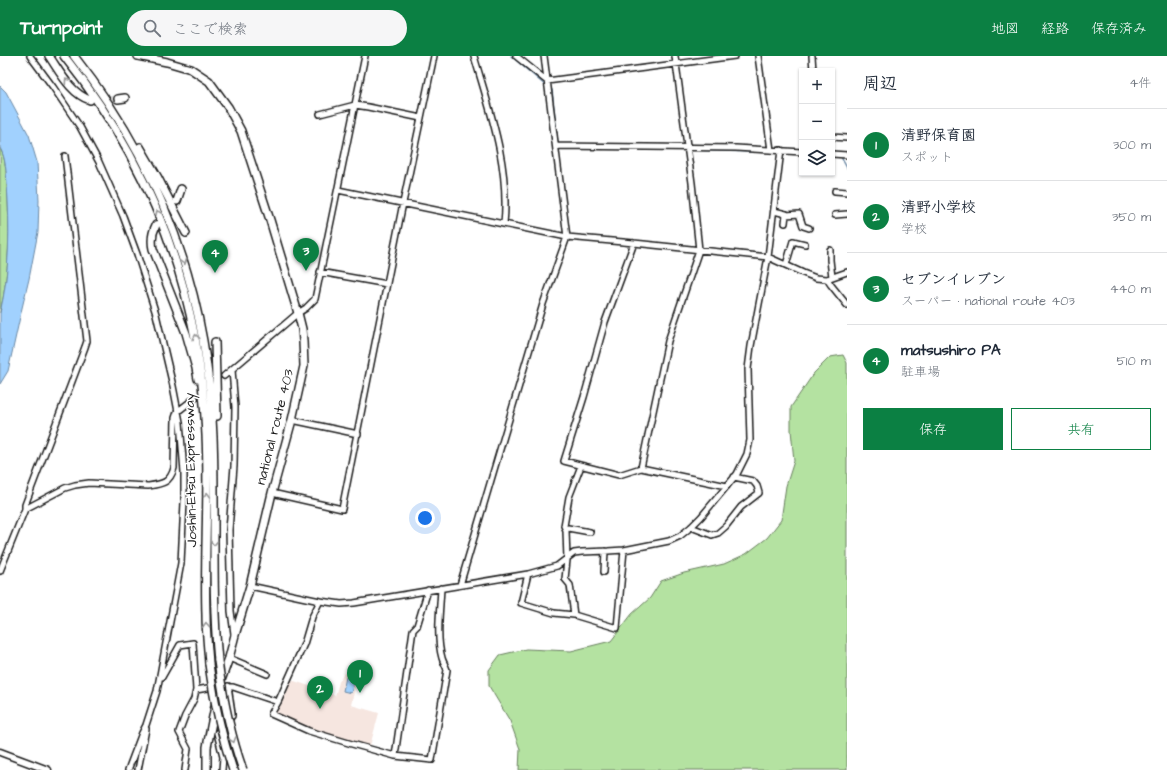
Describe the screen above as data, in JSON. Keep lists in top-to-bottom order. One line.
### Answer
{"streets":{"highway":["national route 403","Joshin-Etsu Expressway"]},"page":{"header":"Turnpoint","search":"ここで検索","nav":["地図","経路","保存済み"],"heading":["周辺","4件"],"map_buttons":["+","−"],"list":[{"mark":"1","name":"清野保育園","note":"スポット","value":"300 m"},{"mark":"2","name":"清野小学校","note":"学校","value":"350 m"},{"mark":"3","name":"セブンイレブン","note":"スーパー · national route 403","value":"440 m"},{"mark":"4","name":"matsushiro PA","note":"駐車場","value":"510 m"}],"pins":["3","4","1","2"],"buttons":["保存","共有"]}}
